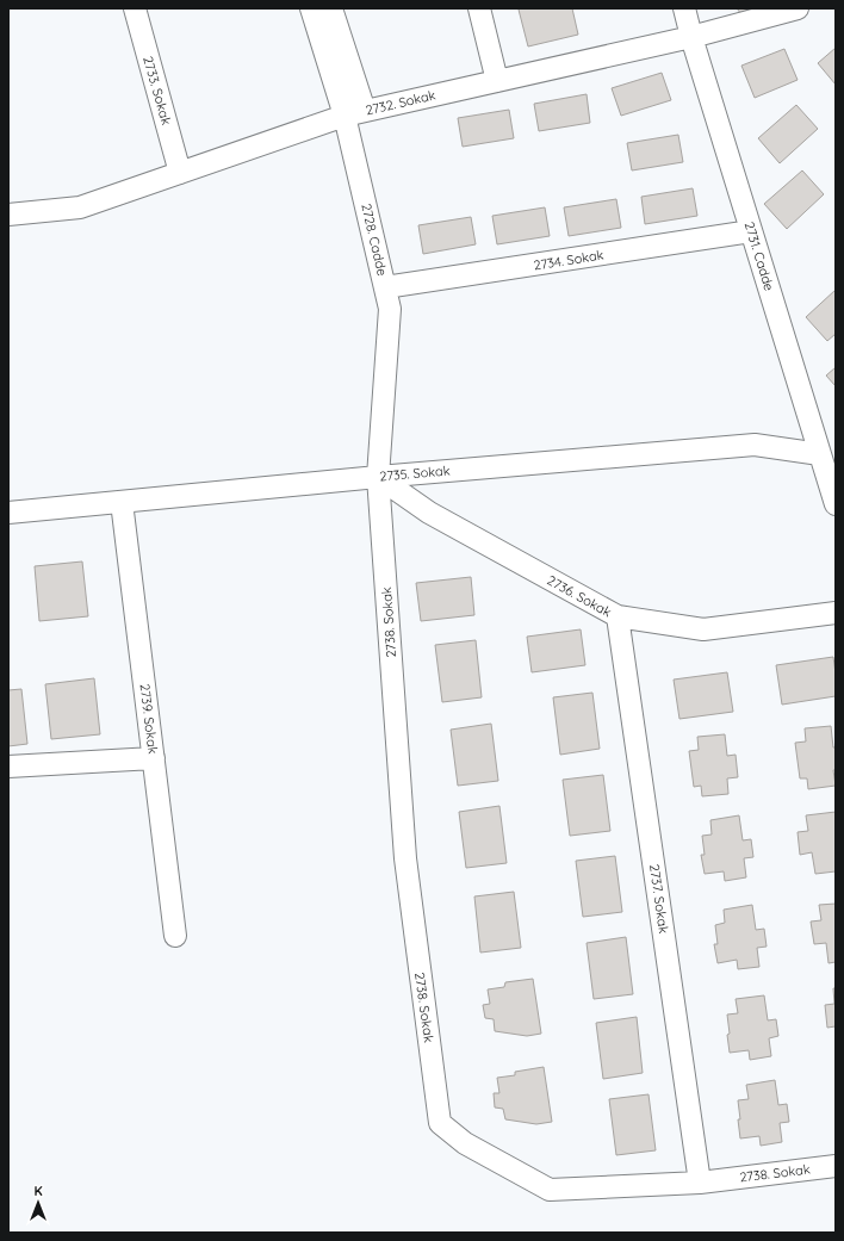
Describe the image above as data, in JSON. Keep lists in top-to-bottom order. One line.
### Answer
{"streets":{"street":["2733. Sokak","2732. Sokak","2728. Cadde","2731. Cadde","2734. Sokak","2735. Sokak","2736. Sokak","2738. Sokak","2739. Sokak","2737. Sokak"]},"crossings":[["2733. Sokak","2732. Sokak"],["2732. Sokak","2728. Cadde"],["2732. Sokak","2731. Cadde"],["2728. Cadde","2734. Sokak"],["2728. Cadde","2735. Sokak"],["2728. Cadde","2736. Sokak"],["2728. Cadde","2738. Sokak"],["2731. Cadde","2734. Sokak"],["2731. Cadde","2735. Sokak"],["2735. Sokak","2736. Sokak"],["2735. Sokak","2738. Sokak"],["2735. Sokak","2739. Sokak"],["2736. Sokak","2738. Sokak"],["2736. Sokak","2737. Sokak"],["2738. Sokak","2737. Sokak"]],"north":"top"}
